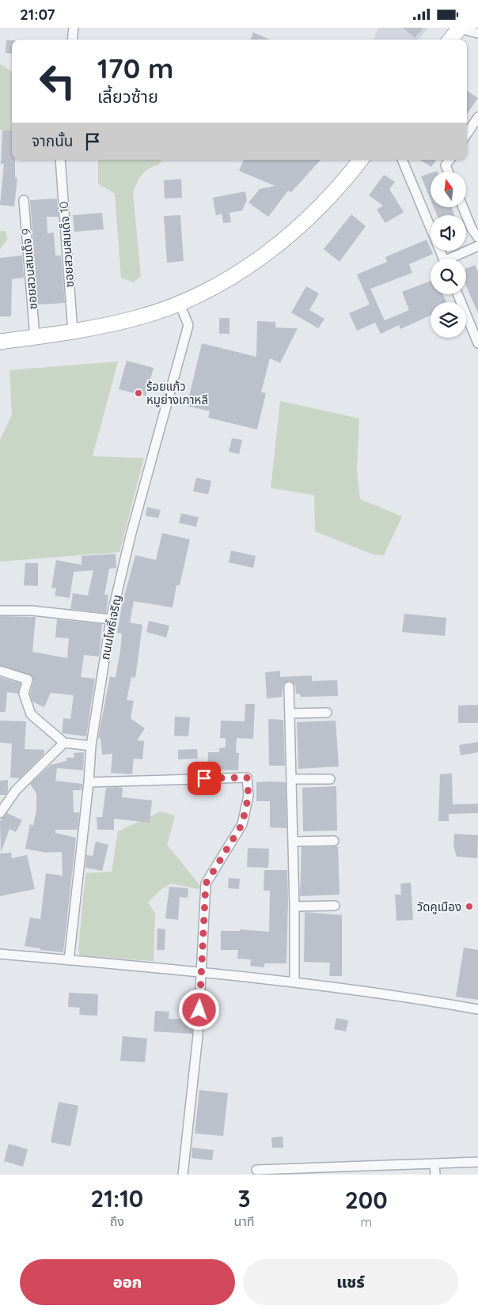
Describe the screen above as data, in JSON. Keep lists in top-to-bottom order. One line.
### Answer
{"streets":{"street":["ซอยสวนสมเด็จ 10","ซอยสวนสมเด็จ 9","ถนนโพธิ์เจริญ"]},"places":["ร้อยแก้ว หมูย่างเกาหลี","วัดคูเมือง"],"north":"top","page":{"status":"21:07","turn":["170 m","เลี้ยวซ้าย"],"then":"จากนั้น","eta":["21:10","ถึง","3","นาที","200","m"],"buttons":["ออก","แชร์"]}}
